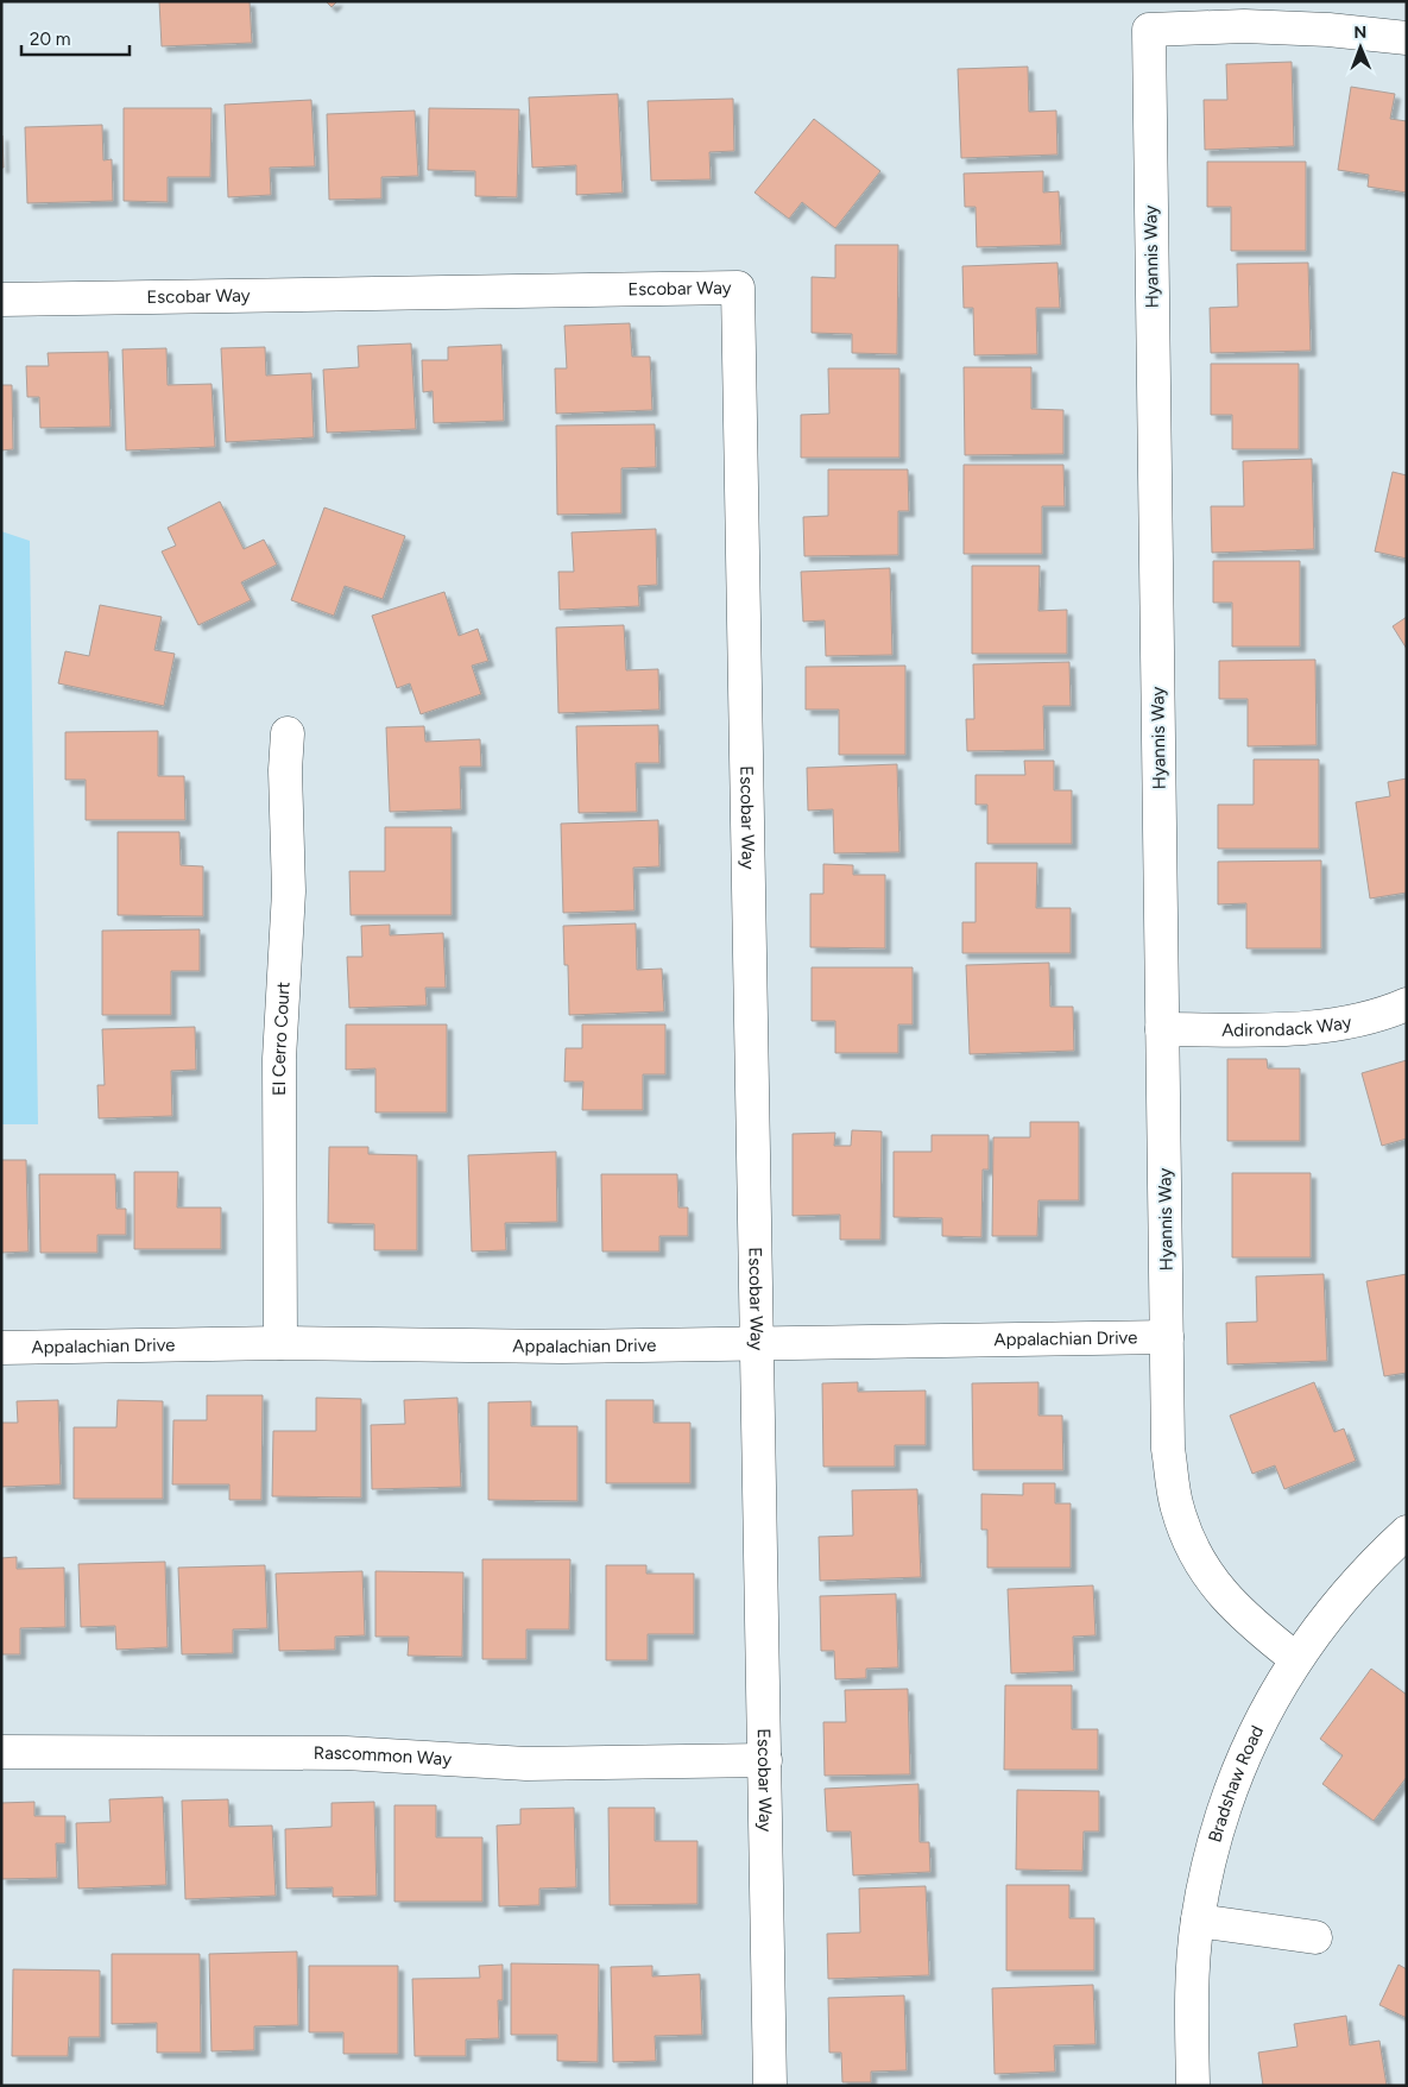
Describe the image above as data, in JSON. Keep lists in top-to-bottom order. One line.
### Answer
{"streets":{"street":["Hyannis Way","Escobar Way","Adirondack Way","El Cerro Court","Appalachian Drive","Rascommon Way","Bradshaw Road"]},"crossings":[["Hyannis Way","Adirondack Way"],["Hyannis Way","Appalachian Drive"],["Hyannis Way","Bradshaw Road"],["Escobar Way","Appalachian Drive"],["Escobar Way","Rascommon Way"],["El Cerro Court","Appalachian Drive"]],"scale_bar":"20 m","north":"top"}
